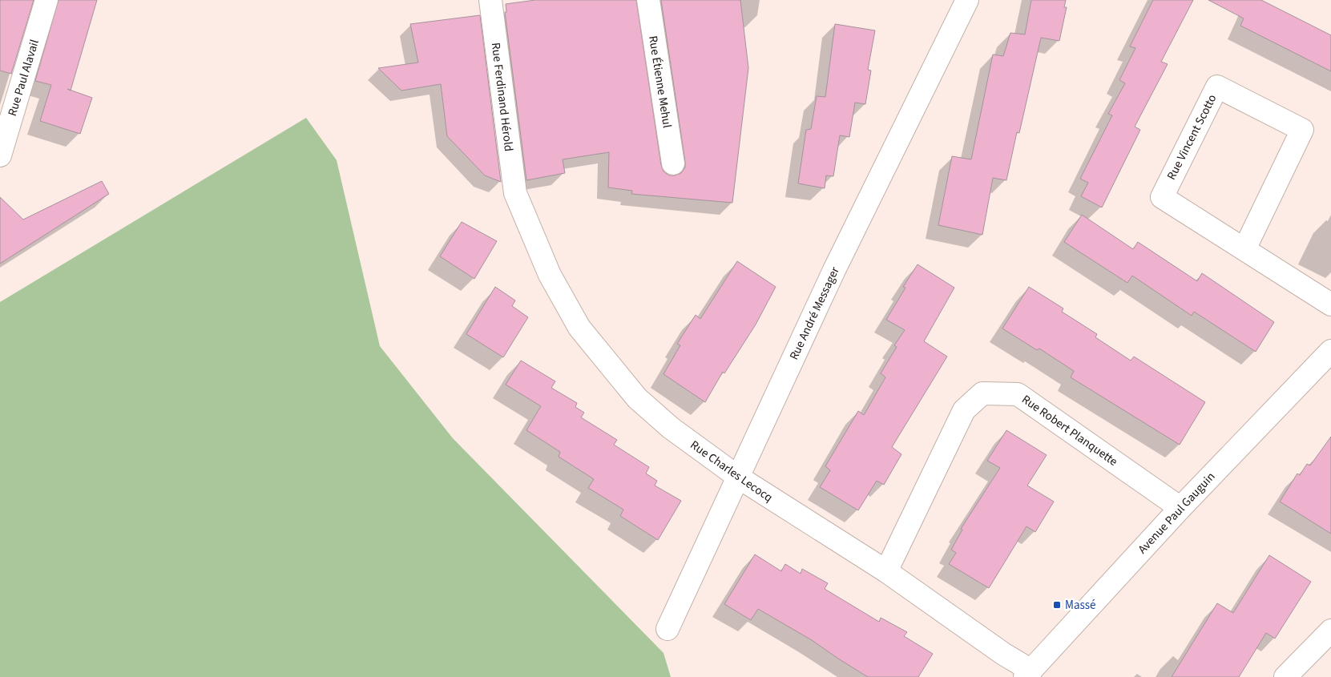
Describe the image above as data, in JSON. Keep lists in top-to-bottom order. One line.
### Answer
{"streets":{"street":["Rue Paul Alavail","Rue Étienne Mehul","Rue Ferdinand Hérold","Rue Vincent Scotto","Rue André Messager","Rue Robert Planquette","Rue Charles Lecocq","Avenue Paul Gauguin"]},"crossings":[["Rue Ferdinand Hérold","Rue Charles Lecocq"],["Rue André Messager","Rue Charles Lecocq"],["Rue Robert Planquette","Rue Charles Lecocq"],["Rue Robert Planquette","Avenue Paul Gauguin"],["Rue Charles Lecocq","Avenue Paul Gauguin"]],"places":{"transit":["Massé"]}}
